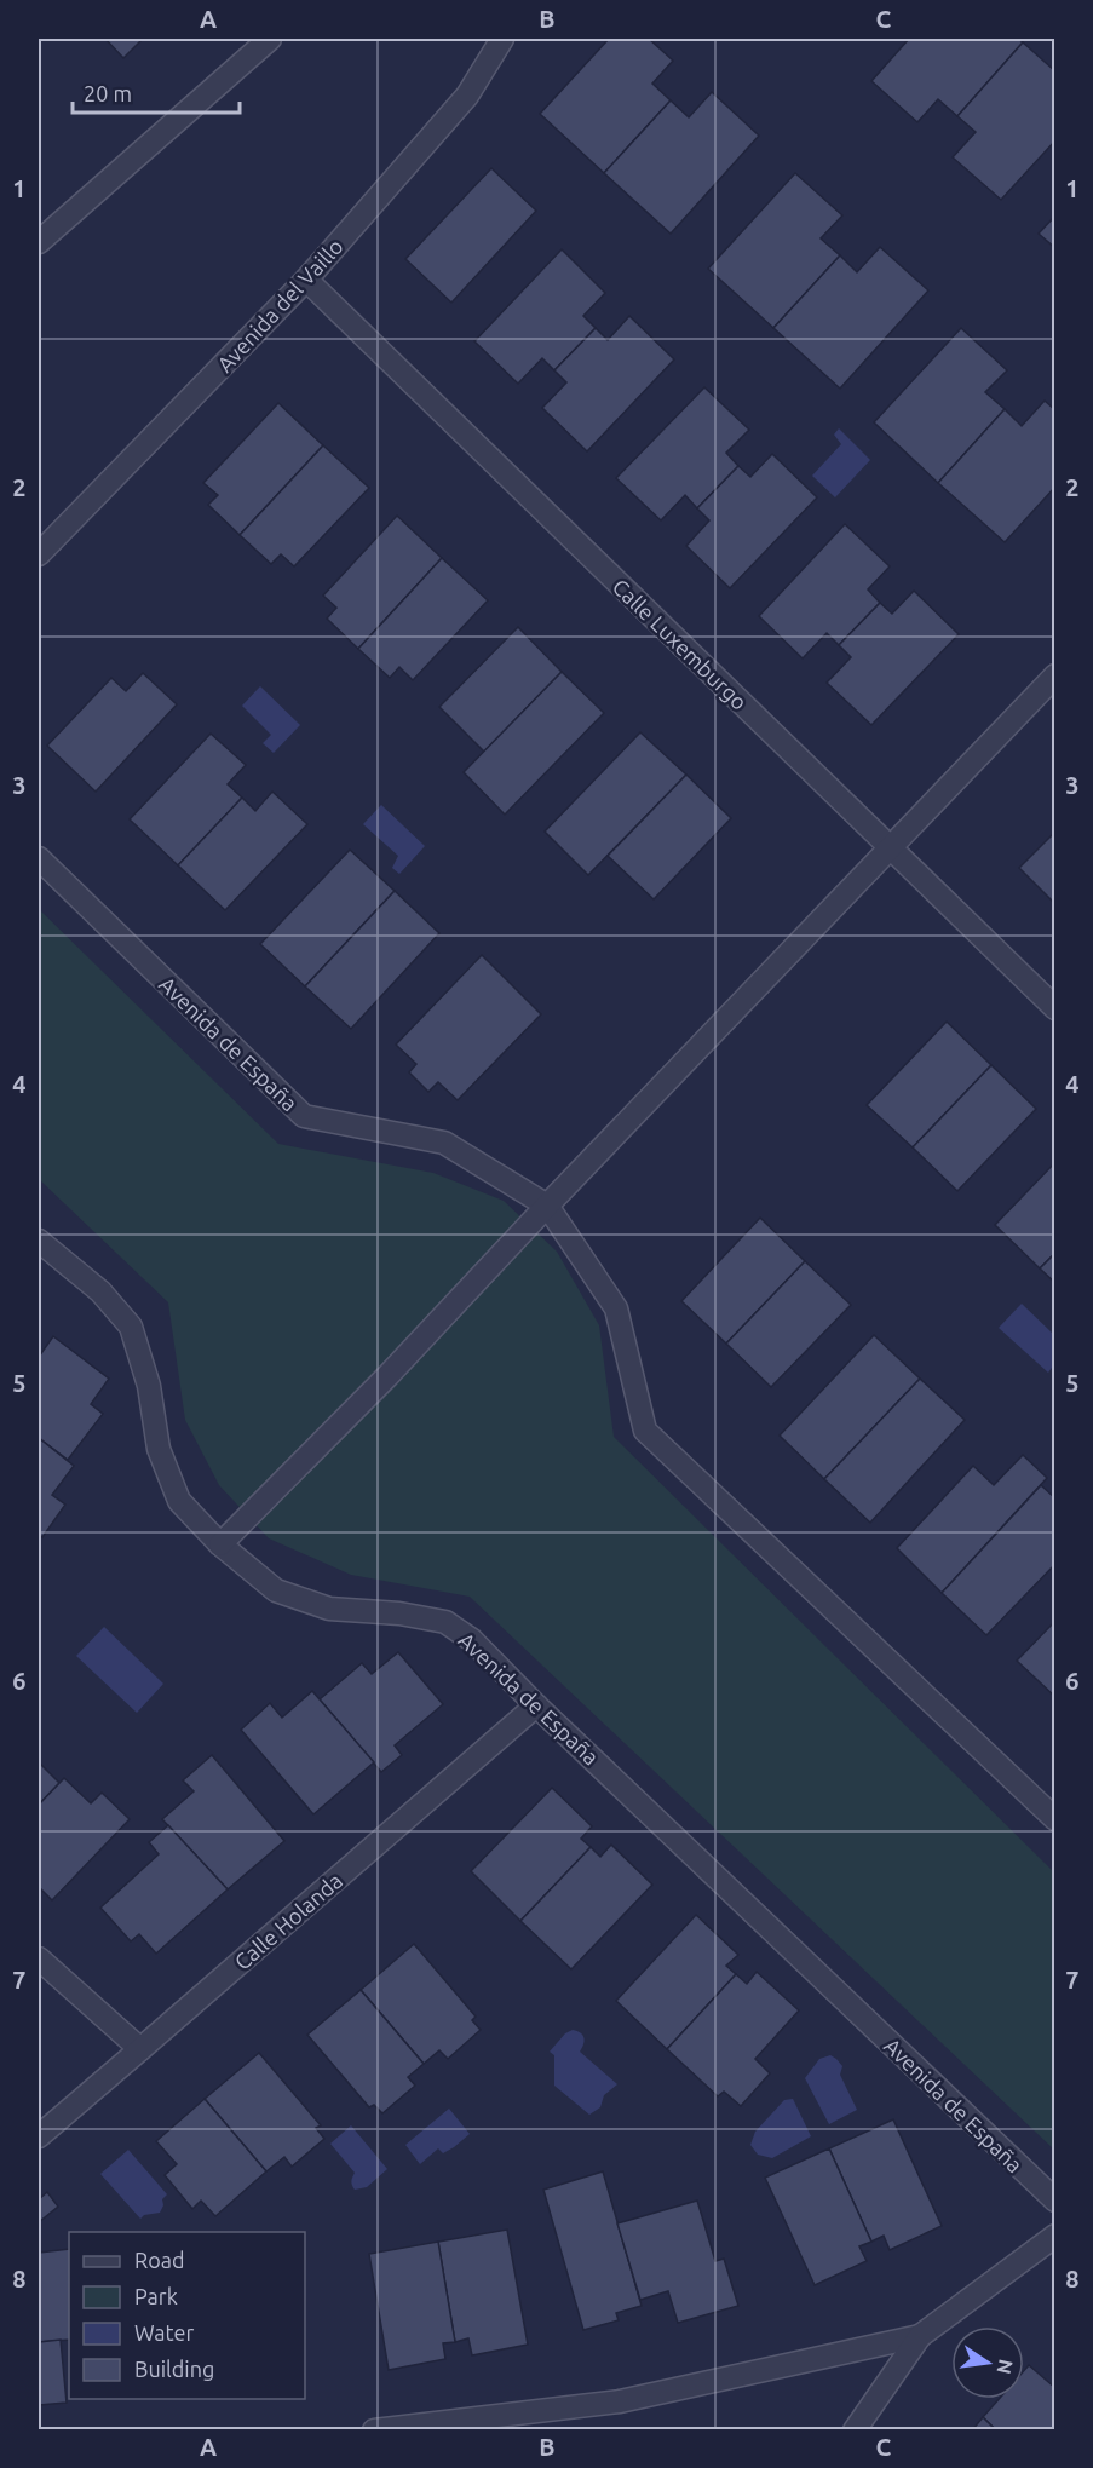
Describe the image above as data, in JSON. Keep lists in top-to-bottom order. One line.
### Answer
{"streets":{"street":["Avenida del Vaillo","Calle Luxemburgo","Avenida de España","Calle Holanda"]},"crossings":[["Avenida del Vaillo","Calle Luxemburgo"],["Avenida de España","Calle Holanda"]],"legend":["Road","Park","Water","Building"],"scale_bar":"20 m","north":"right","grid":{"columns":["A","B","C"],"rows":["1","2","3","4","5","6","7","8"]}}
